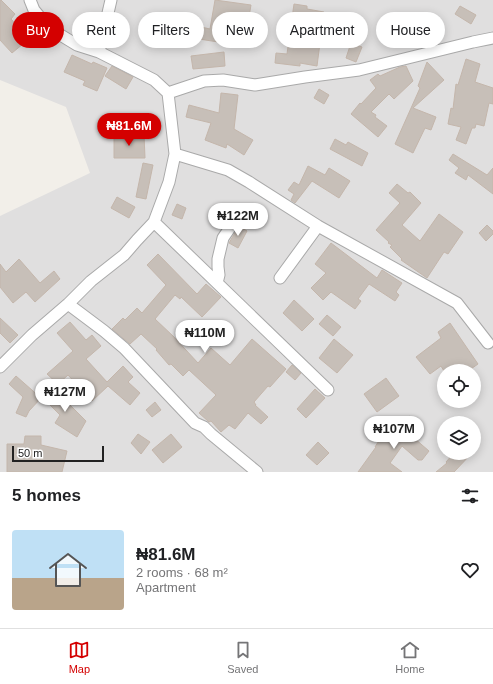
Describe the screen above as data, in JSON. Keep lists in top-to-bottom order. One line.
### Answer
{"scale_bar":"50 m","page":{"chip":["Buy","Rent","Filters","New","Apartment","House"],"price":["₦81.6M","₦122M","₦110M","₦127M","₦107M"],"scale":"50 m","heading":"5 homes","list":[{"name":"₦81.6M","note":"2 rooms · 68 m² · Apartment"}],"tabs":["Map","Saved","Home"]}}
